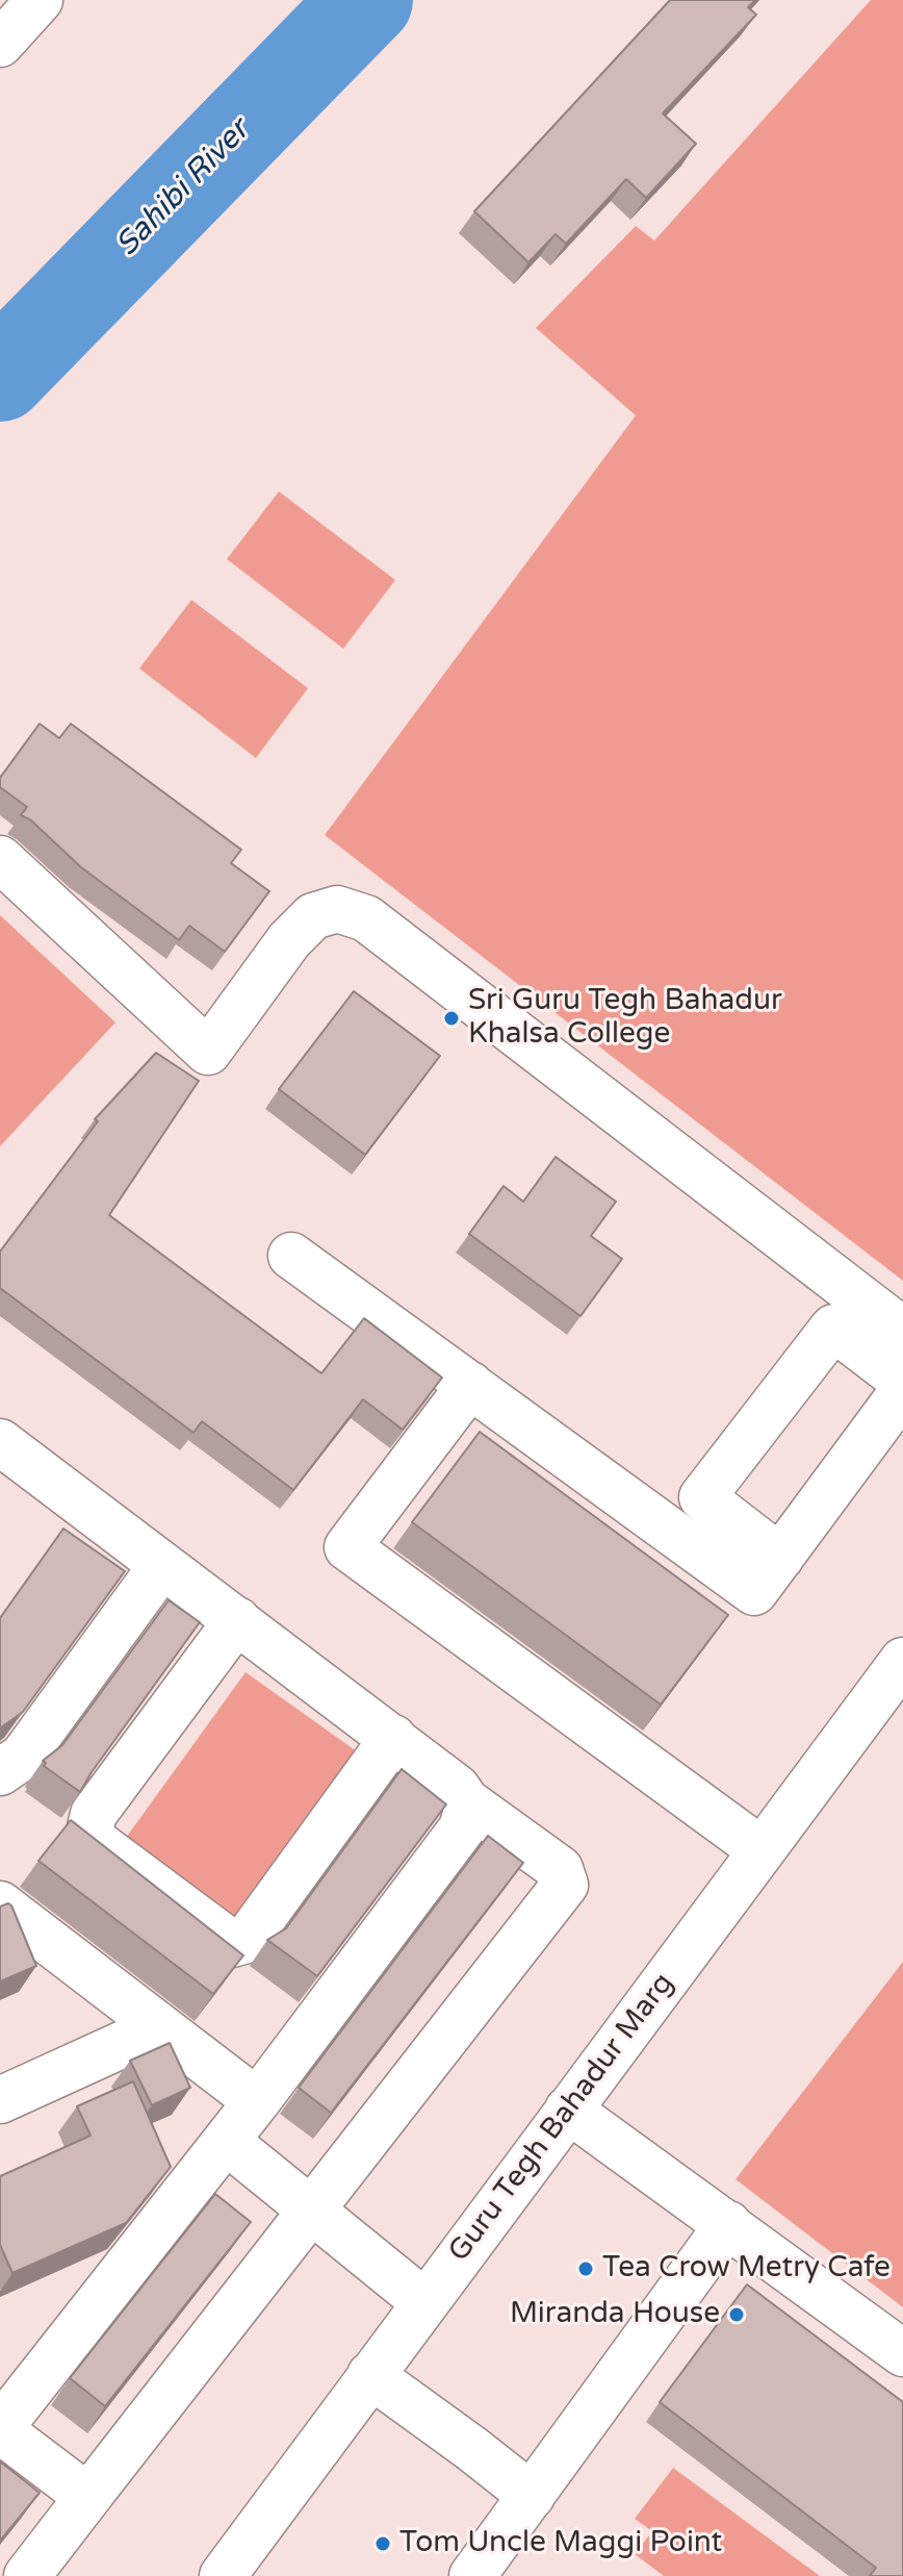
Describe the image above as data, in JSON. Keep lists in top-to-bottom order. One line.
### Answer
{"streets":{"street":["Guru Tegh Bahadur Marg"]},"water":["Sahibi River"],"places":["Sri Guru Tegh Bahadur Khalsa College","Tea Crow Metry Cafe","Miranda House","Tom Uncle Maggi Point"]}
